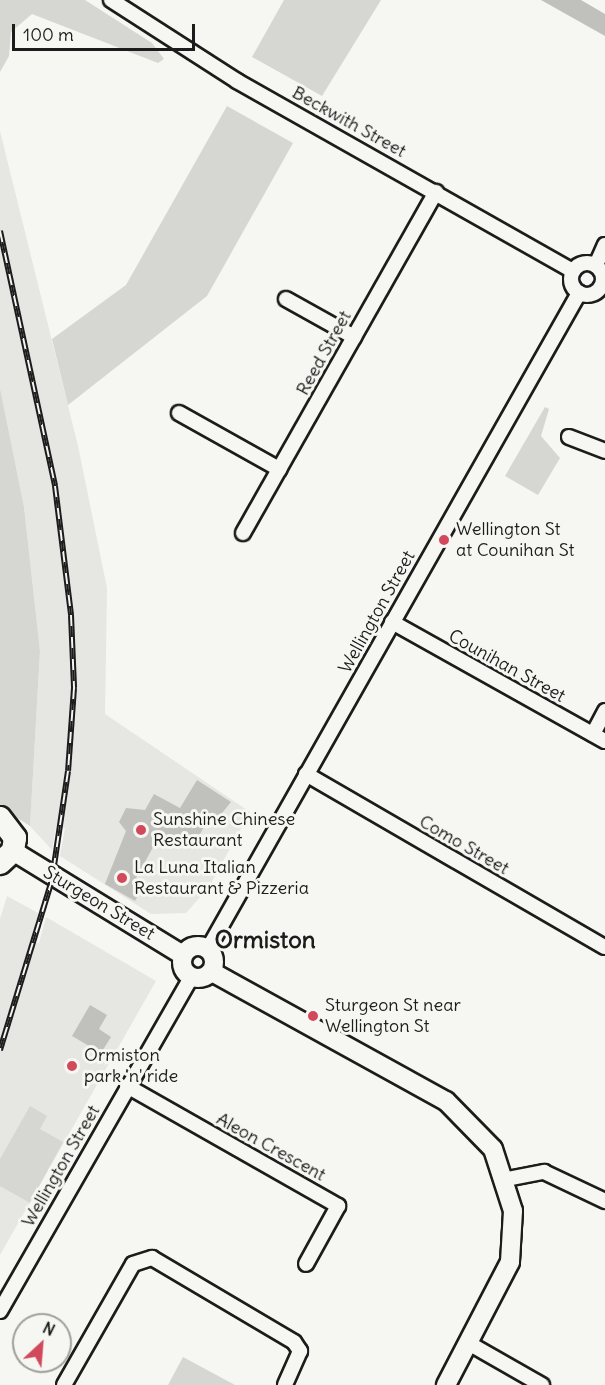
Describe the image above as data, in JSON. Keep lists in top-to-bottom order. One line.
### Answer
{"streets":{"main road":["Sturgeon Street"],"street":["Beckwith Street","Reed Street","Wellington Street","Counihan Street","Como Street","Aleon Crescent"]},"crossings":[["Beckwith Street","Reed Street"],["Beckwith Street","Wellington Street"],["Wellington Street","Counihan Street"],["Wellington Street","Como Street"],["Wellington Street","Sturgeon Street"],["Wellington Street","Aleon Crescent"]],"districts":["Ormiston"],"places":["Wellington St at Counihan St","Sunshine Chinese Restaurant","La Luna Italian Restaurant & Pizzeria","Sturgeon St near Wellington St","Ormiston park 'n' ride"],"scale_bar":"100 m","north":"top right"}
